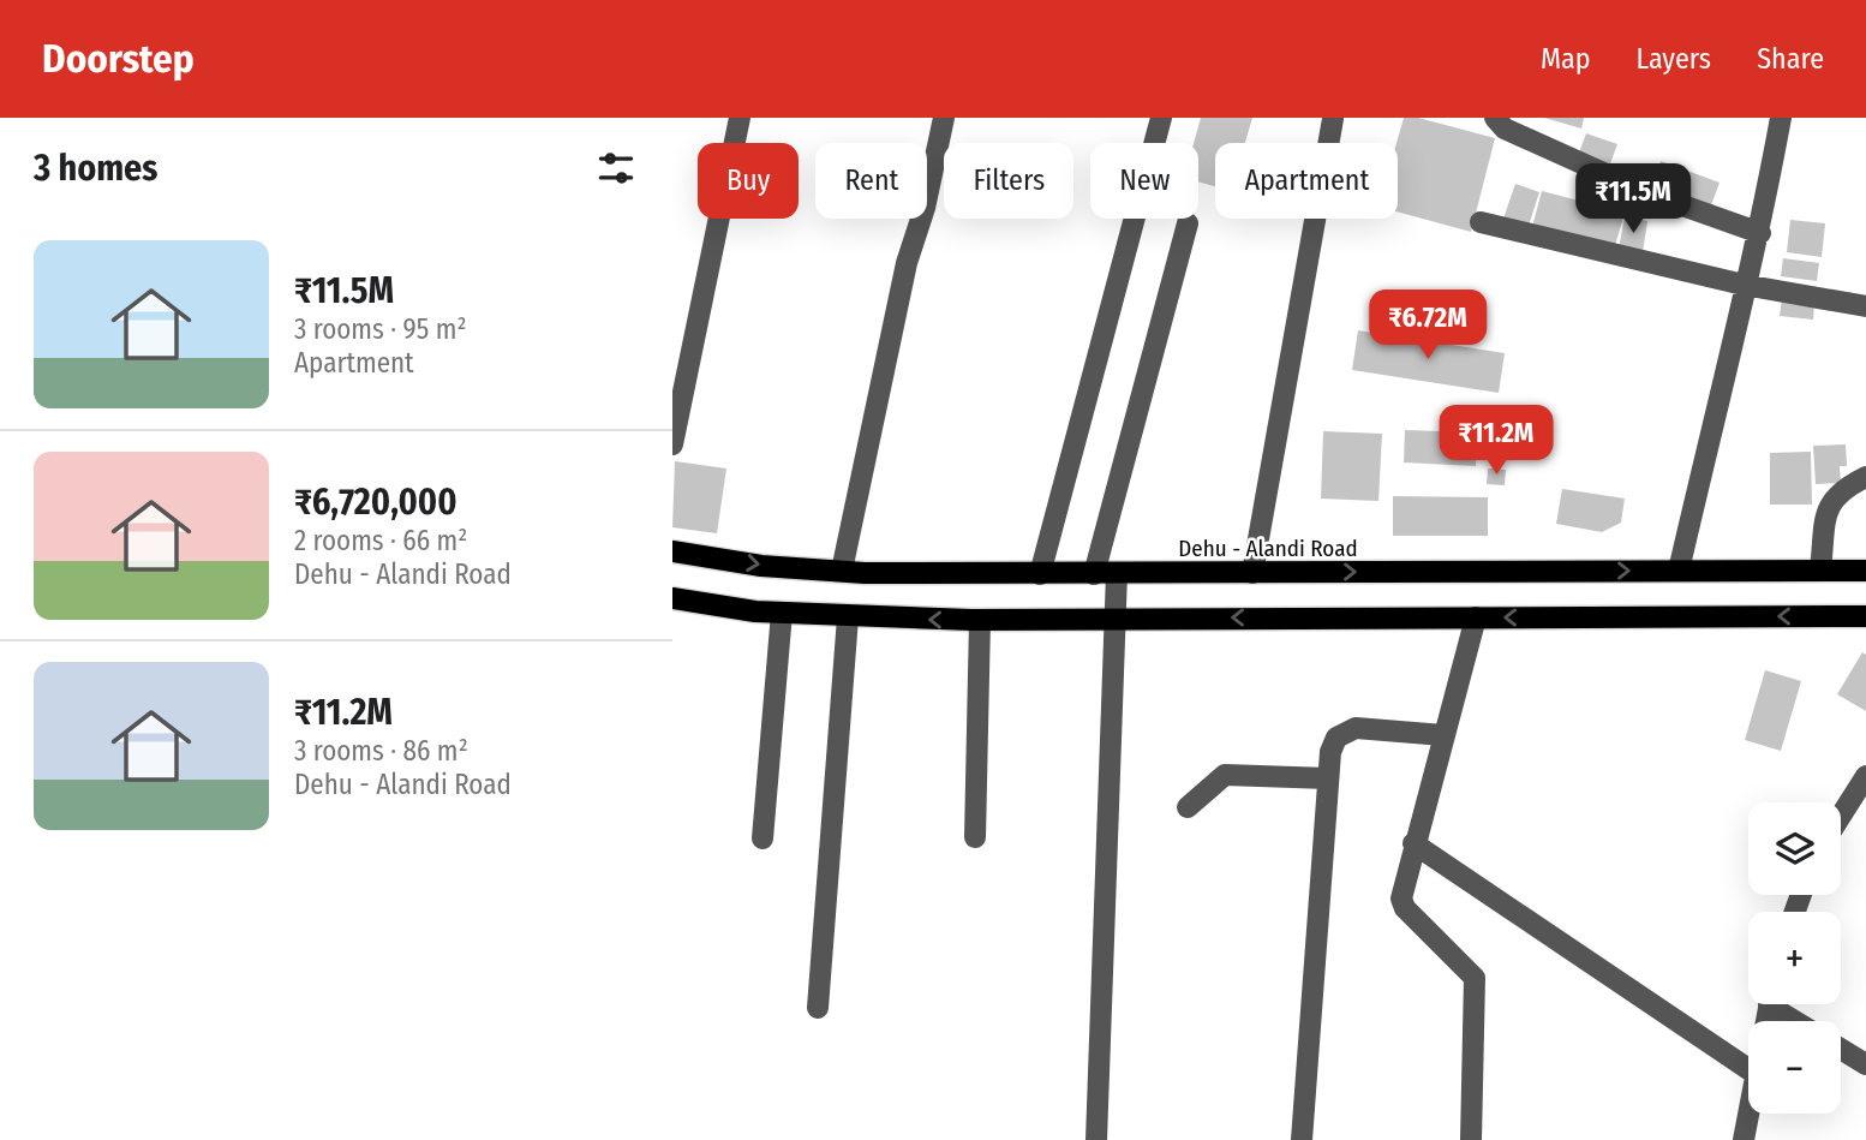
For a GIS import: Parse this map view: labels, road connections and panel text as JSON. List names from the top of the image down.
{
  "streets": {
    "main road": ["Dehu - Alandi Road"]
  },
  "page": {
    "header": "Doorstep",
    "nav": ["Map", "Layers", "Share"],
    "heading": "3 homes",
    "chip": [
      "Buy",
      "Rent",
      "Filters",
      "New",
      "Apartment"
    ],
    "price": ["₹11.5M", "₹6.72M", "₹11.2M"],
    "list": [
      {
        "name": "₹11.5M",
        "note": "3 rooms · 95 m² · Apartment"
      },
      {
        "name": "₹6,720,000",
        "note": "2 rooms · 66 m² · Dehu - Alandi Road"
      },
      {
        "name": "₹11.2M",
        "note": "3 rooms · 86 m² · Dehu - Alandi Road"
      }
    ],
    "map_buttons": ["+", "−"]
  }
}
